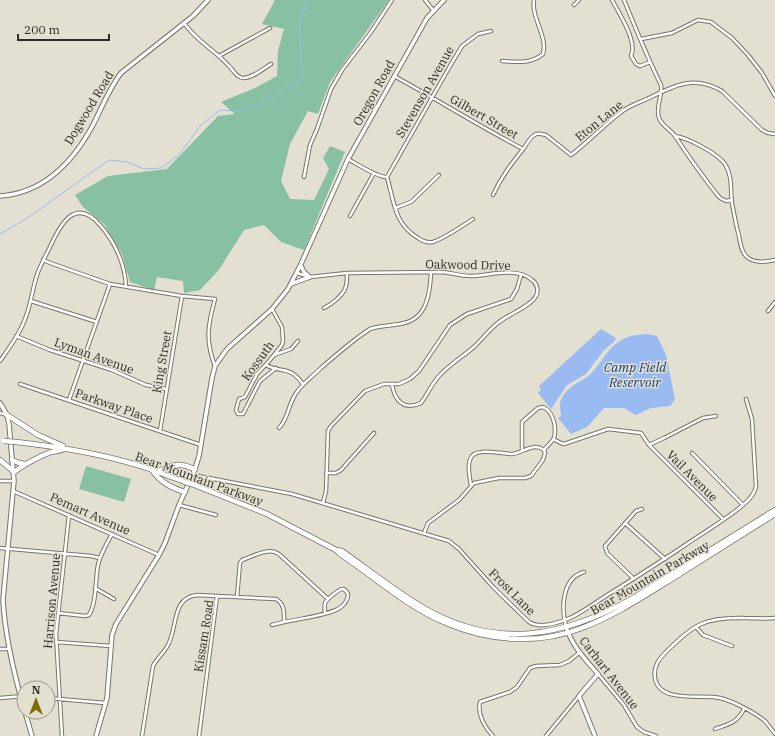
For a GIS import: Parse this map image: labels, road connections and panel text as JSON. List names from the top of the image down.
{
  "streets": {
    "highway": ["Bear Mountain Parkway"],
    "street": [
      "Stevenson Avenue",
      "Oregon Road",
      "Dogwood Road",
      "Gilbert Street",
      "Eton Lane",
      "Oakwood Drive",
      "Lyman Avenue",
      "Kossuth",
      "King Street",
      "Parkway Place",
      "Vail Avenue",
      "Pemart Avenue",
      "Frost Lane",
      "Harrison Avenue",
      "Kissam Road",
      "Carhart Avenue"
    ]
  },
  "crossings": [
    ["Stevenson Avenue", "Gilbert Street"],
    ["Oregon Road", "Gilbert Street"],
    ["Oregon Road", "Oakwood Drive"],
    ["Oregon Road", "Kossuth"],
    ["Gilbert Street", "Eton Lane"],
    ["Oakwood Drive", "Frost Lane"],
    ["Lyman Avenue", "King Street"],
    ["King Street", "Parkway Place"],
    ["Vail Avenue", "Frost Lane"],
    ["Bear Mountain Parkway", "Carhart Avenue"],
    ["Pemart Avenue", "Harrison Avenue"]
  ],
  "water": ["Camp Field Reservoir"],
  "scale_bar": "200 m",
  "north": "top"
}
